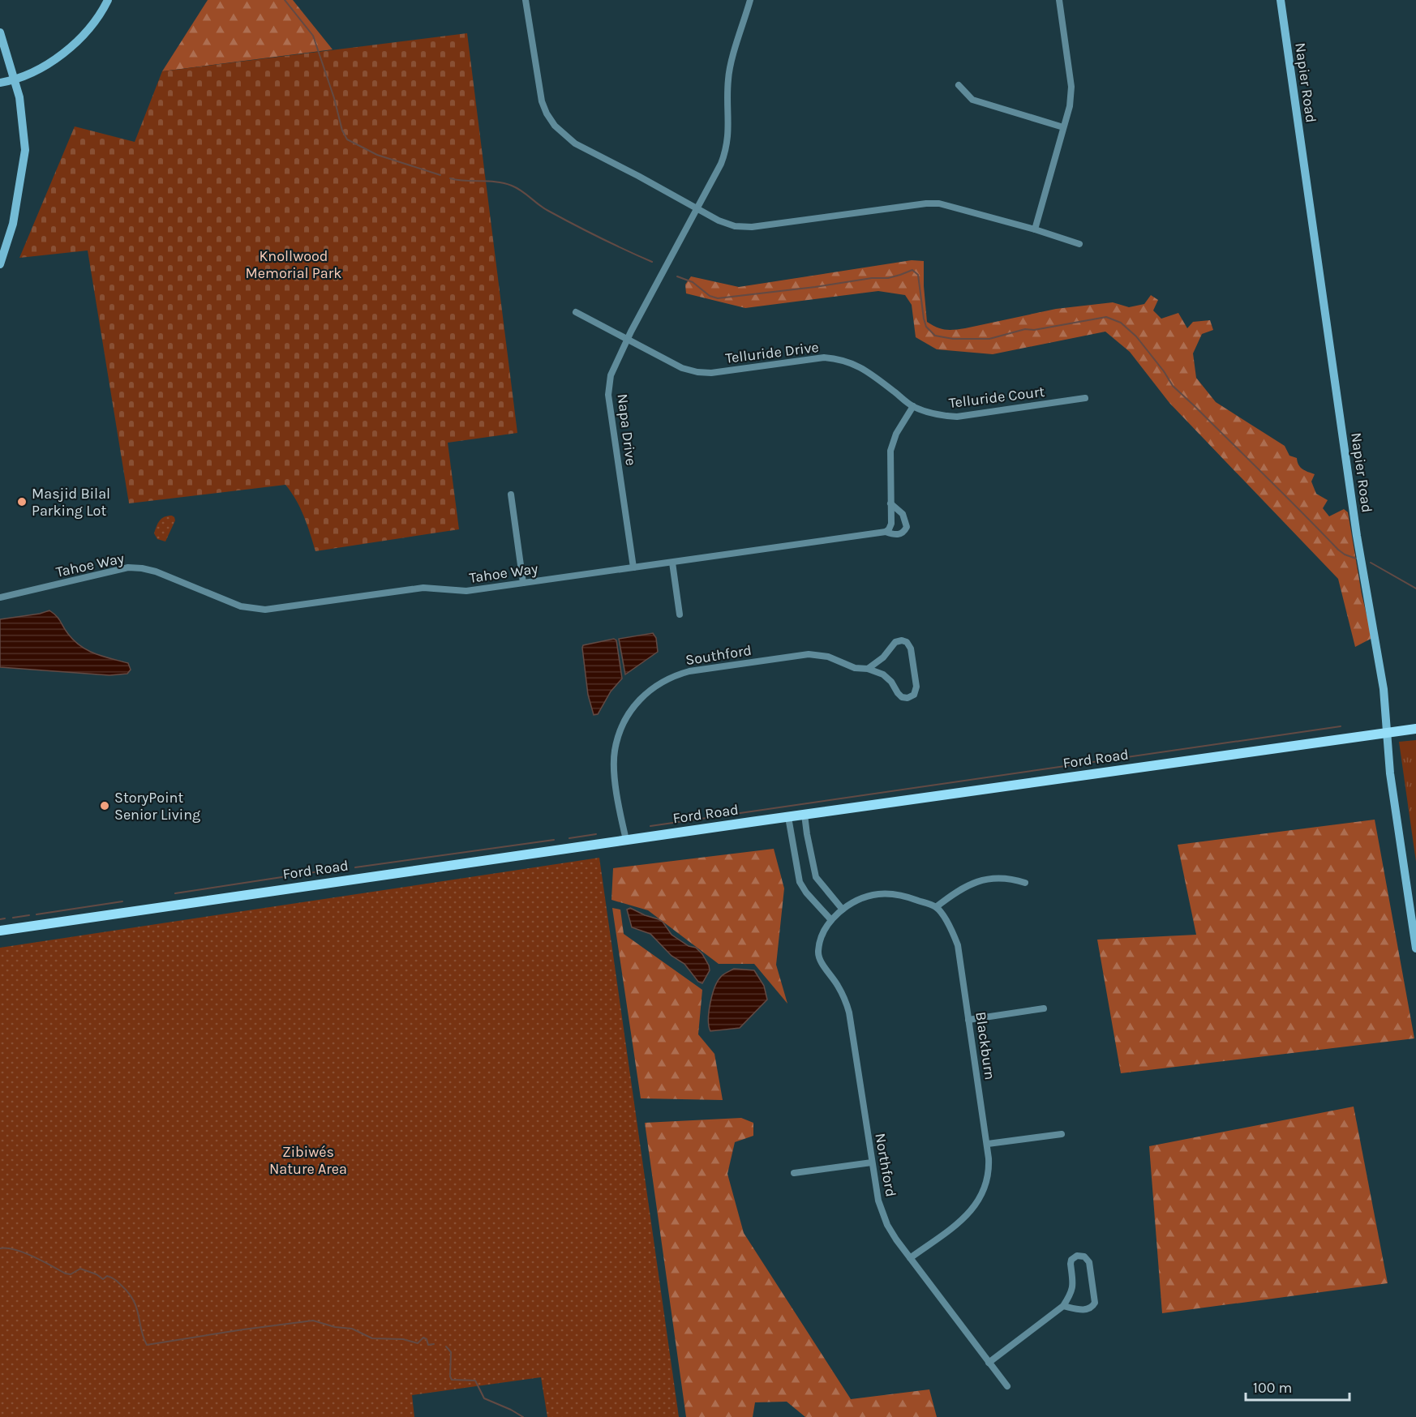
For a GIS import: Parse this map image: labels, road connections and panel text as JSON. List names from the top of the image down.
{
  "streets": {
    "main road": ["Ford Road"],
    "street": [
      "Napier Road",
      "Telluride Drive",
      "Telluride Court",
      "Napa Drive",
      "Tahoe Way",
      "Southford",
      "Blackburn",
      "Northford"
    ]
  },
  "crossings": [
    ["Napier Road", "Ford Road"],
    ["Telluride Drive", "Telluride Court"],
    ["Telluride Drive", "Napa Drive"],
    ["Napa Drive", "Tahoe Way"],
    ["Southford", "Ford Road"],
    ["Blackburn", "Northford"]
  ],
  "parks": ["Knollwood Memorial Park", "Zibiwés Nature Area"],
  "places": ["Masjid Bilal Parking Lot", "StoryPoint Senior Living"],
  "scale_bar": "100 m"
}
